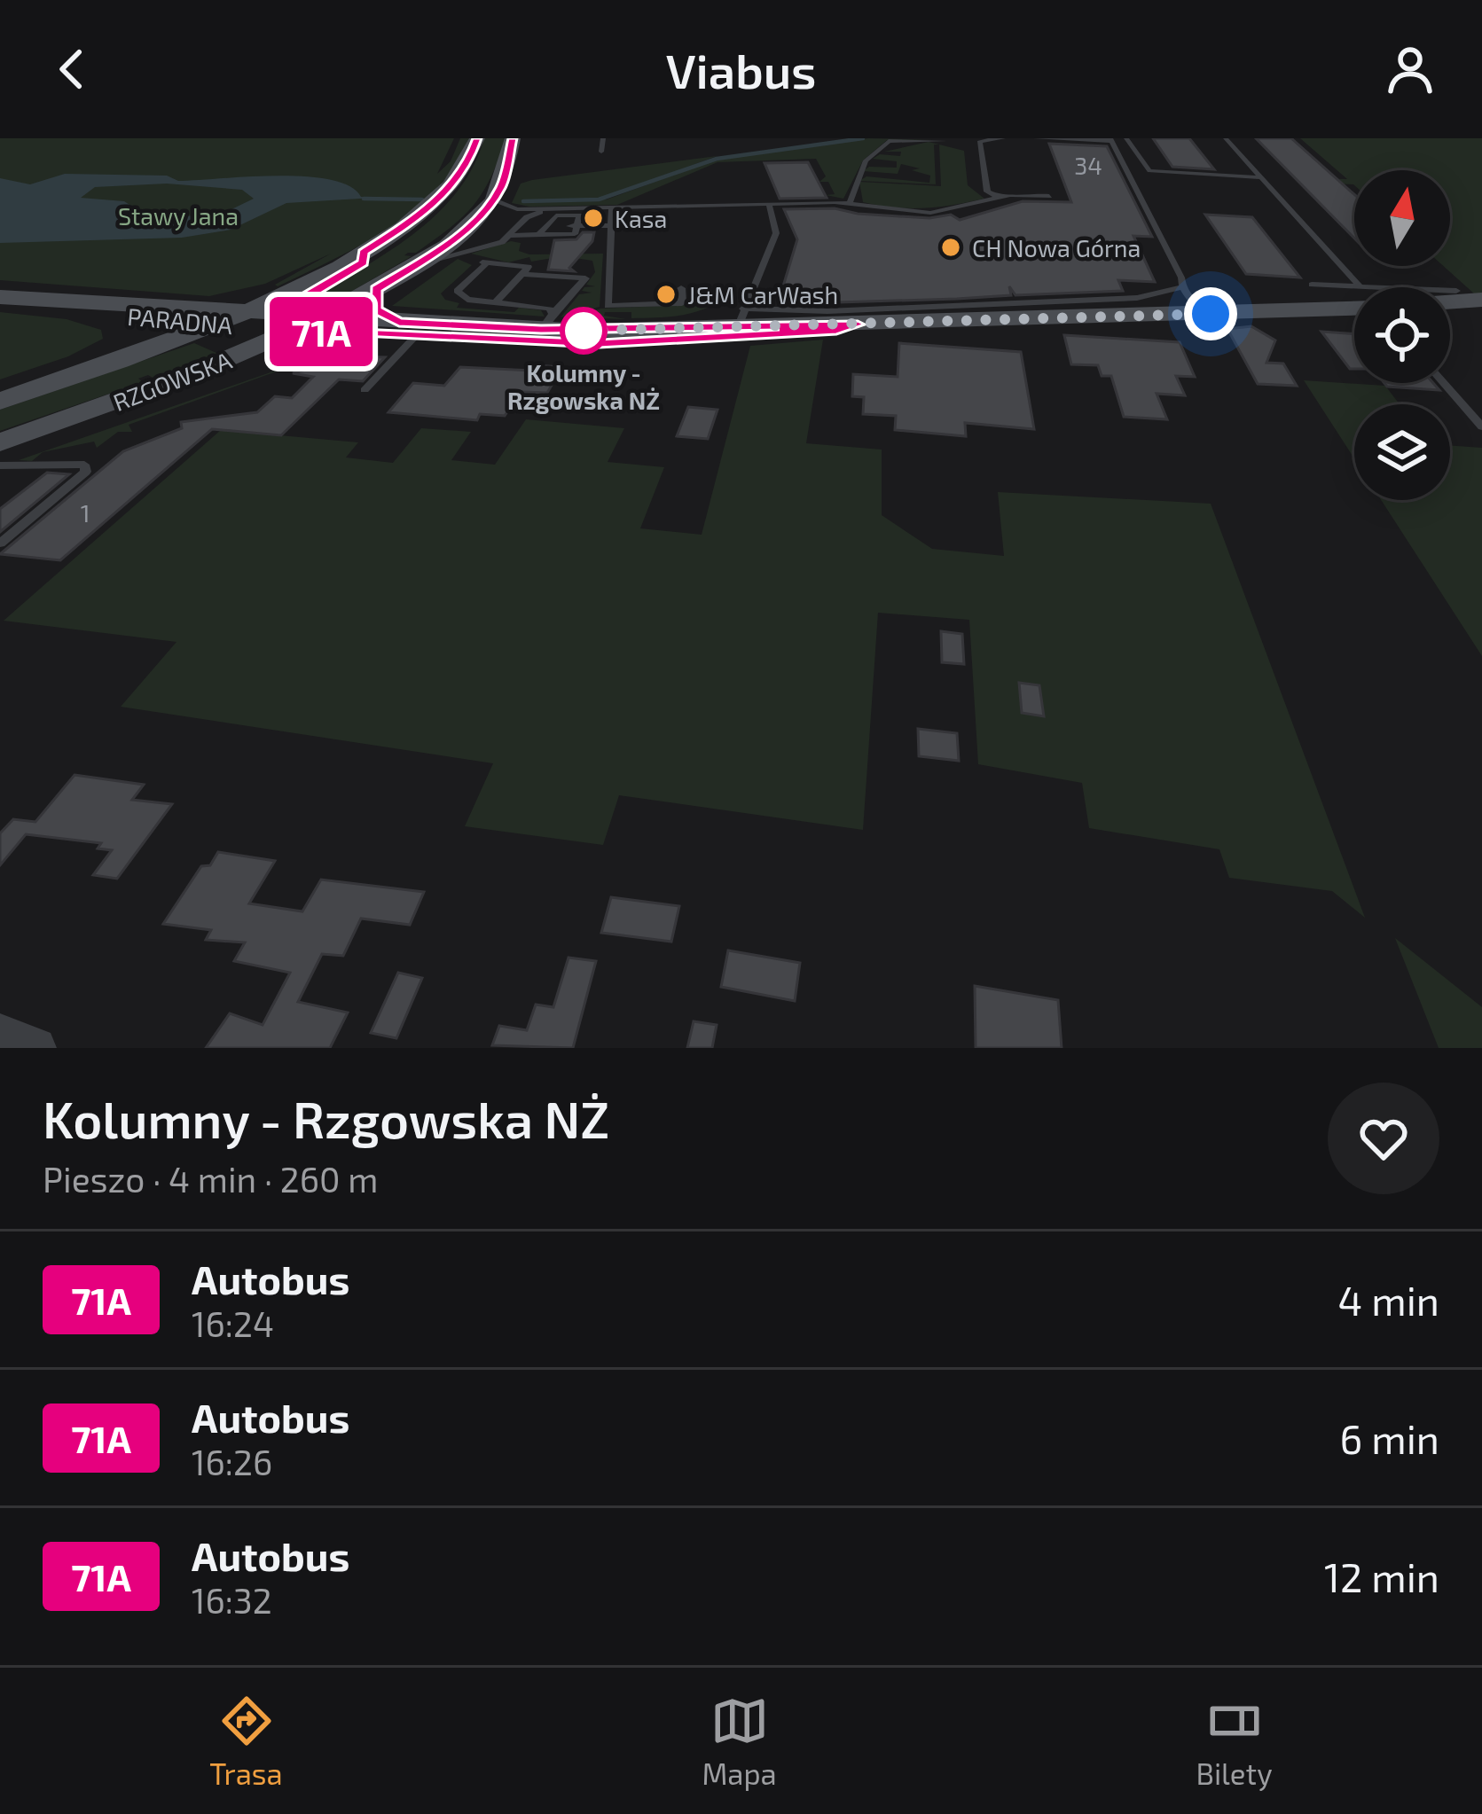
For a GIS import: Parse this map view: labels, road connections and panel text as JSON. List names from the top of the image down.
{
  "streets": {
    "street": ["PARADNA", "RZGOWSKA"]
  },
  "crossings": [
    ["PARADNA", "RZGOWSKA"]
  ],
  "parks": ["Stawy Jana"],
  "places": [
    "Kasa",
    "CH Nowa Górna",
    "J&M CarWash",
    "Kolumny - Rzgowska NŻ"
  ],
  "lines": ["bus line 71A"],
  "house_numbers": ["34", "1"],
  "north": "top",
  "page": {
    "header": "Viabus",
    "on_map": "71A",
    "heading": ["Kolumny - Rzgowska NŻ", "Pieszo · 4 min · 260 m"],
    "list": [
      {
        "mark": "71A",
        "name": "Autobus",
        "note": "16:24",
        "value": "4 min"
      },
      {
        "mark": "71A",
        "name": "Autobus",
        "note": "16:26",
        "value": "6 min"
      },
      {
        "mark": "71A",
        "name": "Autobus",
        "note": "16:32",
        "value": "12 min"
      }
    ],
    "tabs": ["Trasa", "Mapa", "Bilety"]
  }
}
